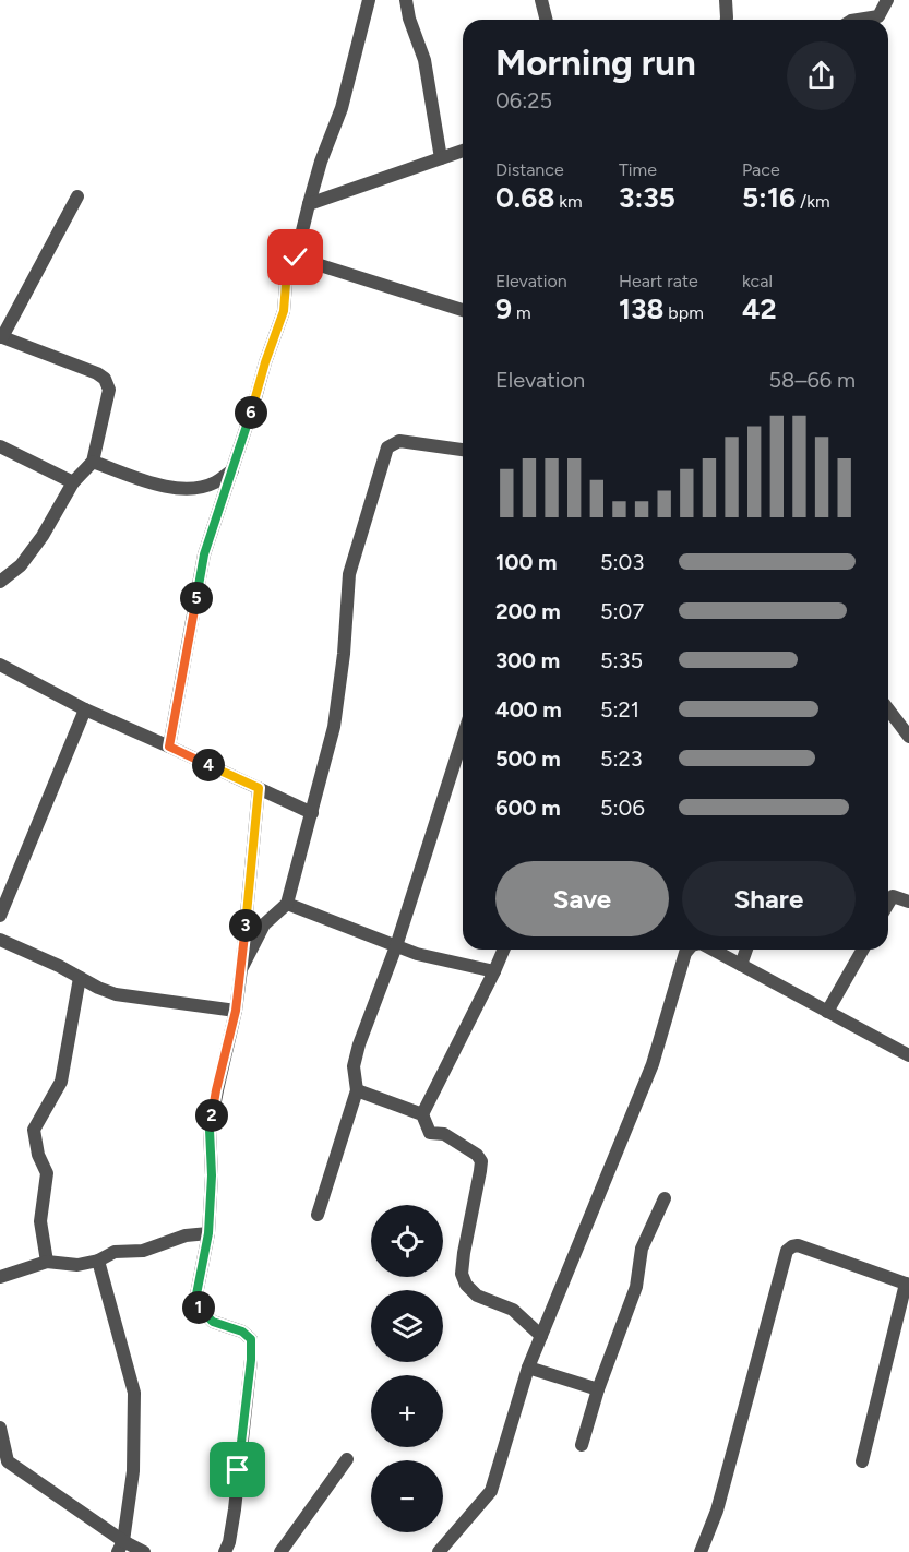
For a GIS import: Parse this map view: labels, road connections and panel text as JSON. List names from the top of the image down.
{
  "page": {
    "heading": ["Morning run", "06:25"],
    "stats": [
      ["Distance", "0.68 km"],
      ["Time", "3:35"],
      ["Pace", "5:16 /km"],
      ["Elevation", "9 m"],
      ["Heart rate", "138 bpm"],
      ["kcal", "42"]
    ],
    "chart": ["Elevation", "58–66 m"],
    "pins": [
      "6",
      "5",
      "4",
      "3",
      "2",
      "1"
    ],
    "list": [
      {
        "name": "100 m",
        "note": "5:03"
      },
      {
        "name": "200 m",
        "note": "5:07"
      },
      {
        "name": "300 m",
        "note": "5:35"
      },
      {
        "name": "400 m",
        "note": "5:21"
      },
      {
        "name": "500 m",
        "note": "5:23"
      },
      {
        "name": "600 m",
        "note": "5:06"
      }
    ],
    "buttons": ["Save", "Share"],
    "map_buttons": ["+", "−"]
  }
}
